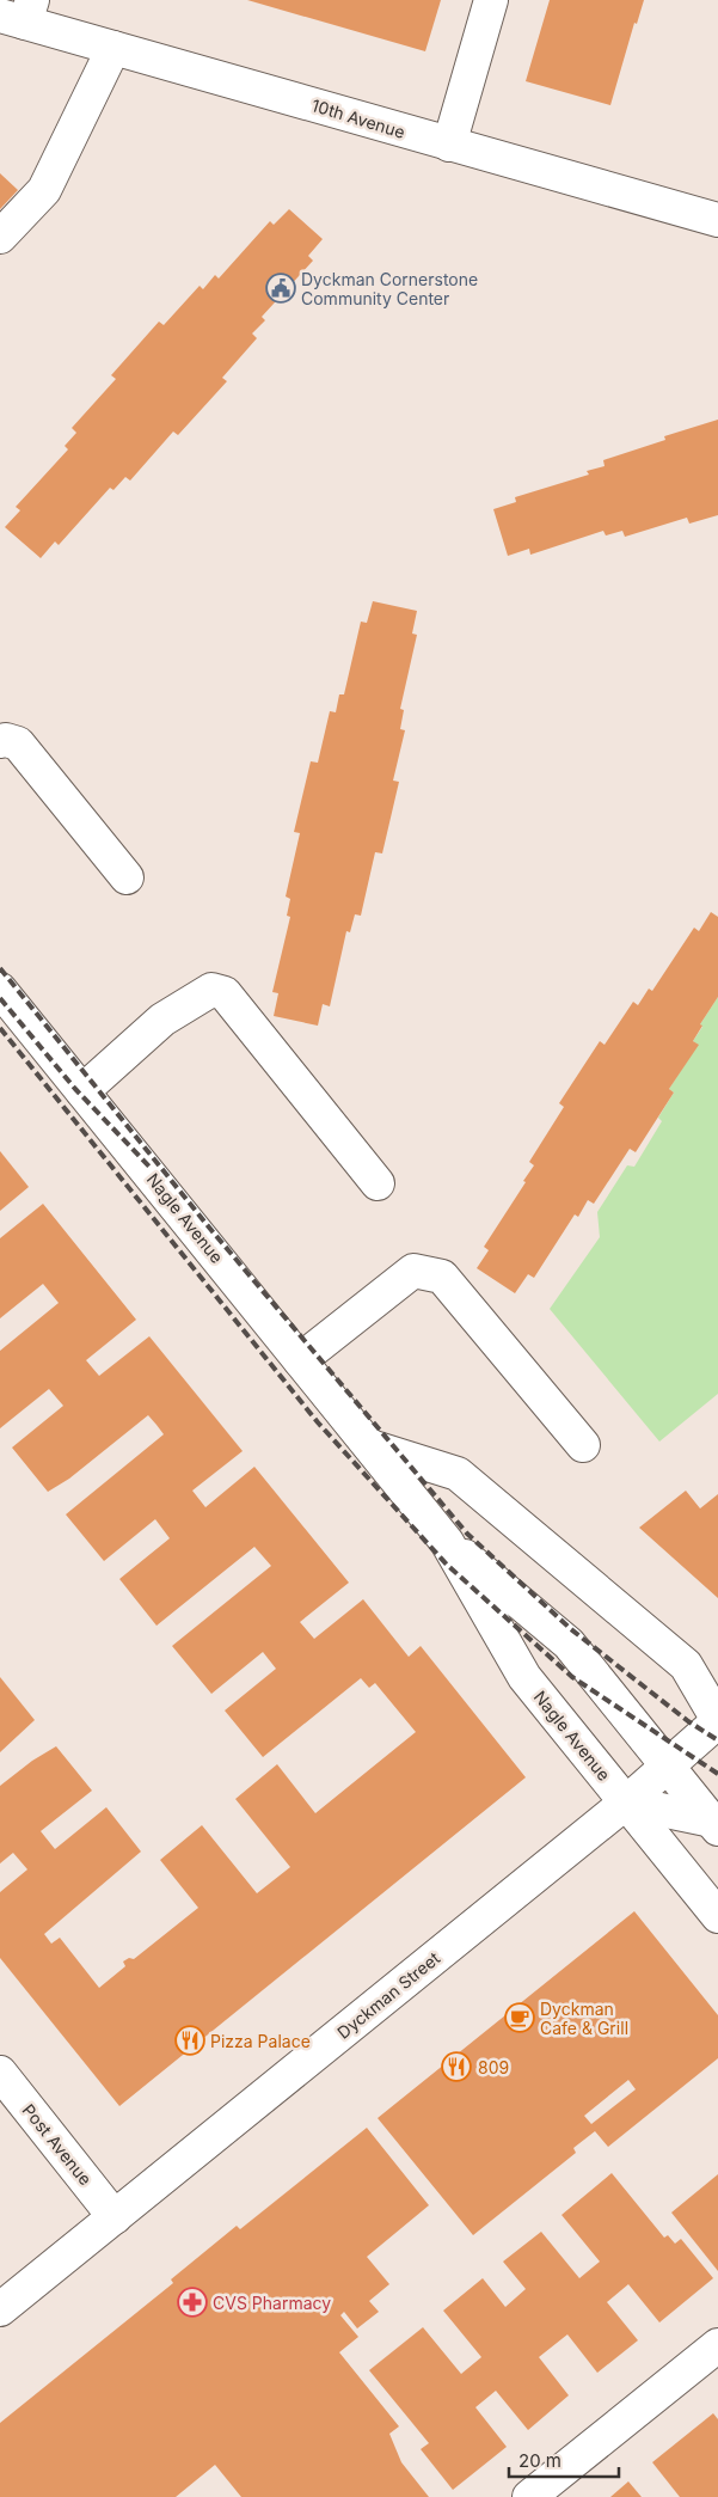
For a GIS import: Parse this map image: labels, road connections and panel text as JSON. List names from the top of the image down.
{
  "streets": {
    "main road": [
      "10th Avenue",
      "Nagle Avenue",
      "Dyckman Street",
      "Post Avenue"
    ]
  },
  "crossings": [
    ["Nagle Avenue", "Dyckman Street"],
    ["Dyckman Street", "Post Avenue"]
  ],
  "places": {
    "public building": ["Dyckman Cornerstone Community Center"],
    "cafe": ["Dyckman Cafe & Grill"],
    "restaurant": ["Pizza Palace", "809"],
    "pharmacy": ["CVS Pharmacy"]
  },
  "scale_bar": "20 m"
}
